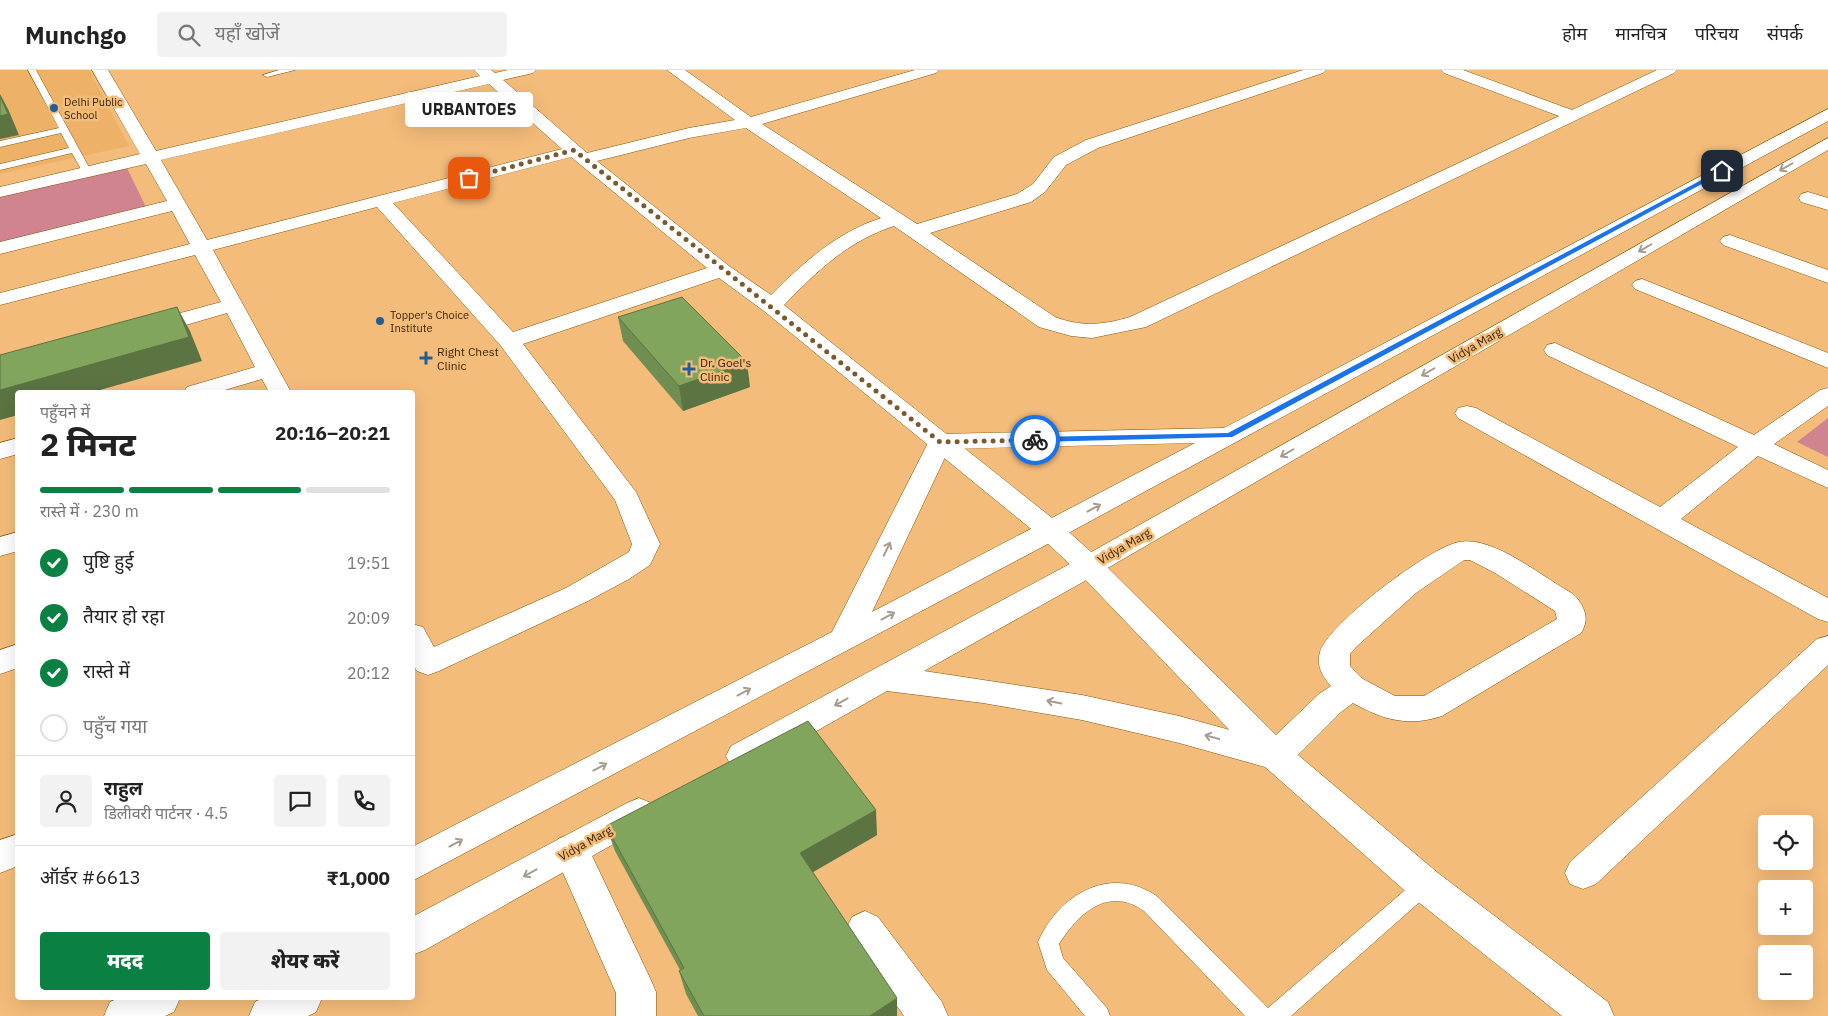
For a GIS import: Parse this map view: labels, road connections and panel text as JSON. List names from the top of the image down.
{
  "streets": {
    "street": ["Vidya Marg"]
  },
  "places": {
    "other": ["Delhi Public School", "URBANTOES", "Topper's Choice Institute"],
    "health": ["Right Chest Clinic", "Dr. Goel's Clinic"]
  },
  "page": {
    "header": "Munchgo",
    "search": "यहाँ खोजें",
    "nav": [
      "होम",
      "मानचित्र",
      "परिचय",
      "संपर्क"
    ],
    "bubble": "URBANTOES",
    "heading": ["2 मिनट", "पहुँचने में", "20:16–20:21"],
    "panel": [
      "राहुल",
      "डिलीवरी पार्टनर · 4.5",
      "ऑर्डर #6613",
      "₹1,000"
    ],
    "bar": "रास्ते में · 230 m",
    "list": [
      ["पुष्टि हुई", "19:51"],
      ["तैयार हो रहा", "20:09"],
      ["रास्ते में", "20:12"],
      "पहुँच गया"
    ],
    "map_buttons": ["+", "−"],
    "buttons": ["मदद", "शेयर करें"]
  }
}
